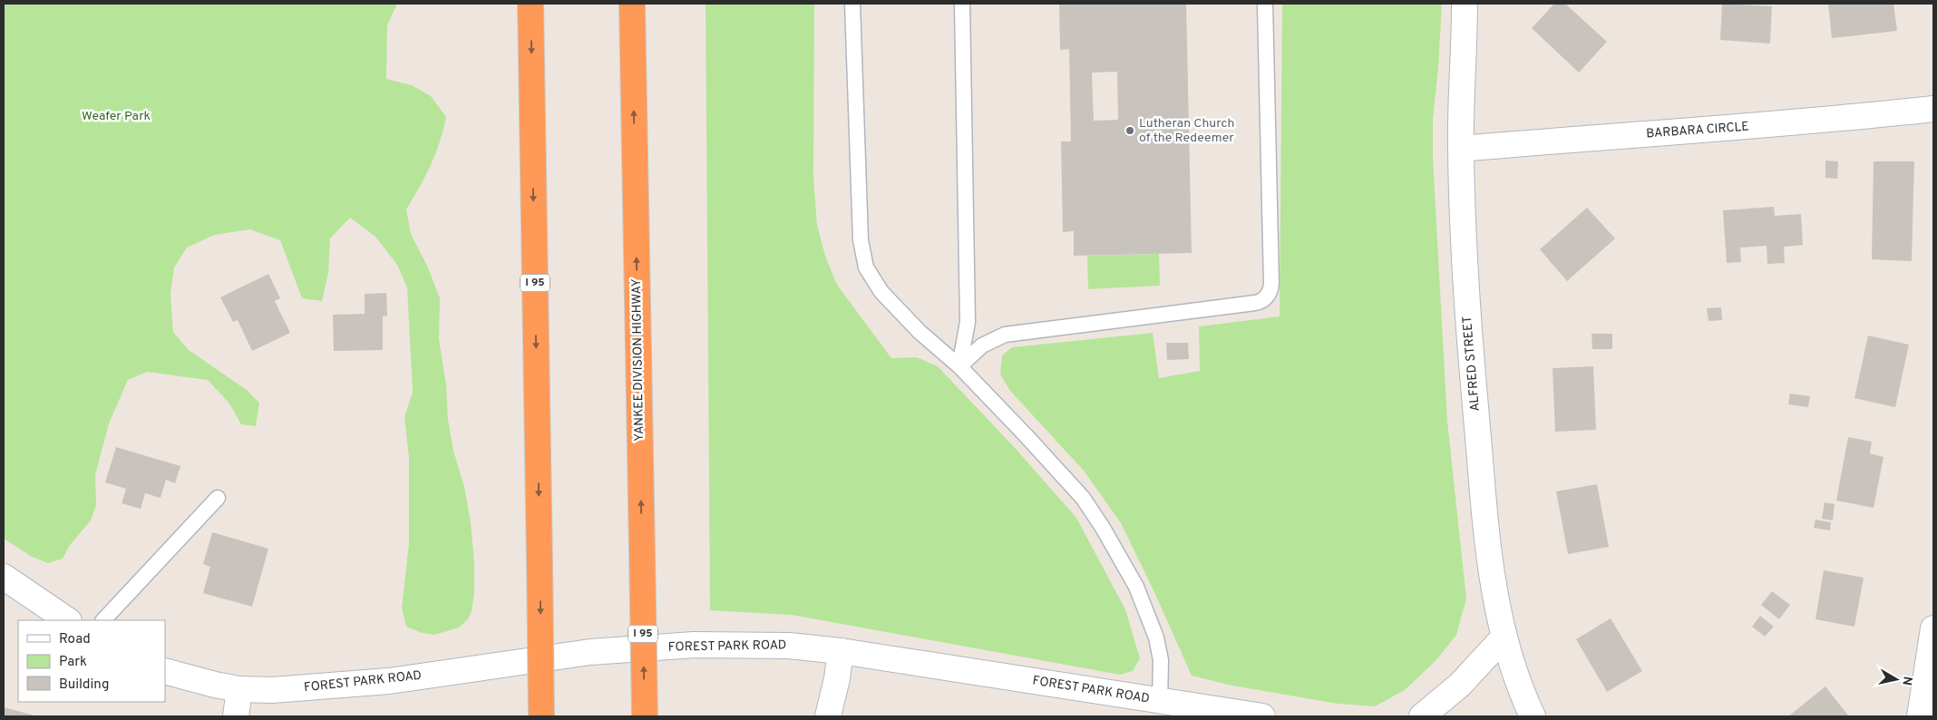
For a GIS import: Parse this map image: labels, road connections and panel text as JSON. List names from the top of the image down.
{
  "streets": {
    "highway": ["I 95", "YANKEE DIVISION HIGHWAY"],
    "street": ["BARBARA CIRCLE", "ALFRED STREET", "FOREST PARK ROAD"]
  },
  "crossings": [
    ["BARBARA CIRCLE", "ALFRED STREET"]
  ],
  "parks": ["Weafer Park"],
  "places": ["Lutheran Church of the Redeemer"],
  "legend": ["Road", "Park", "Building"],
  "north": "right"
}
